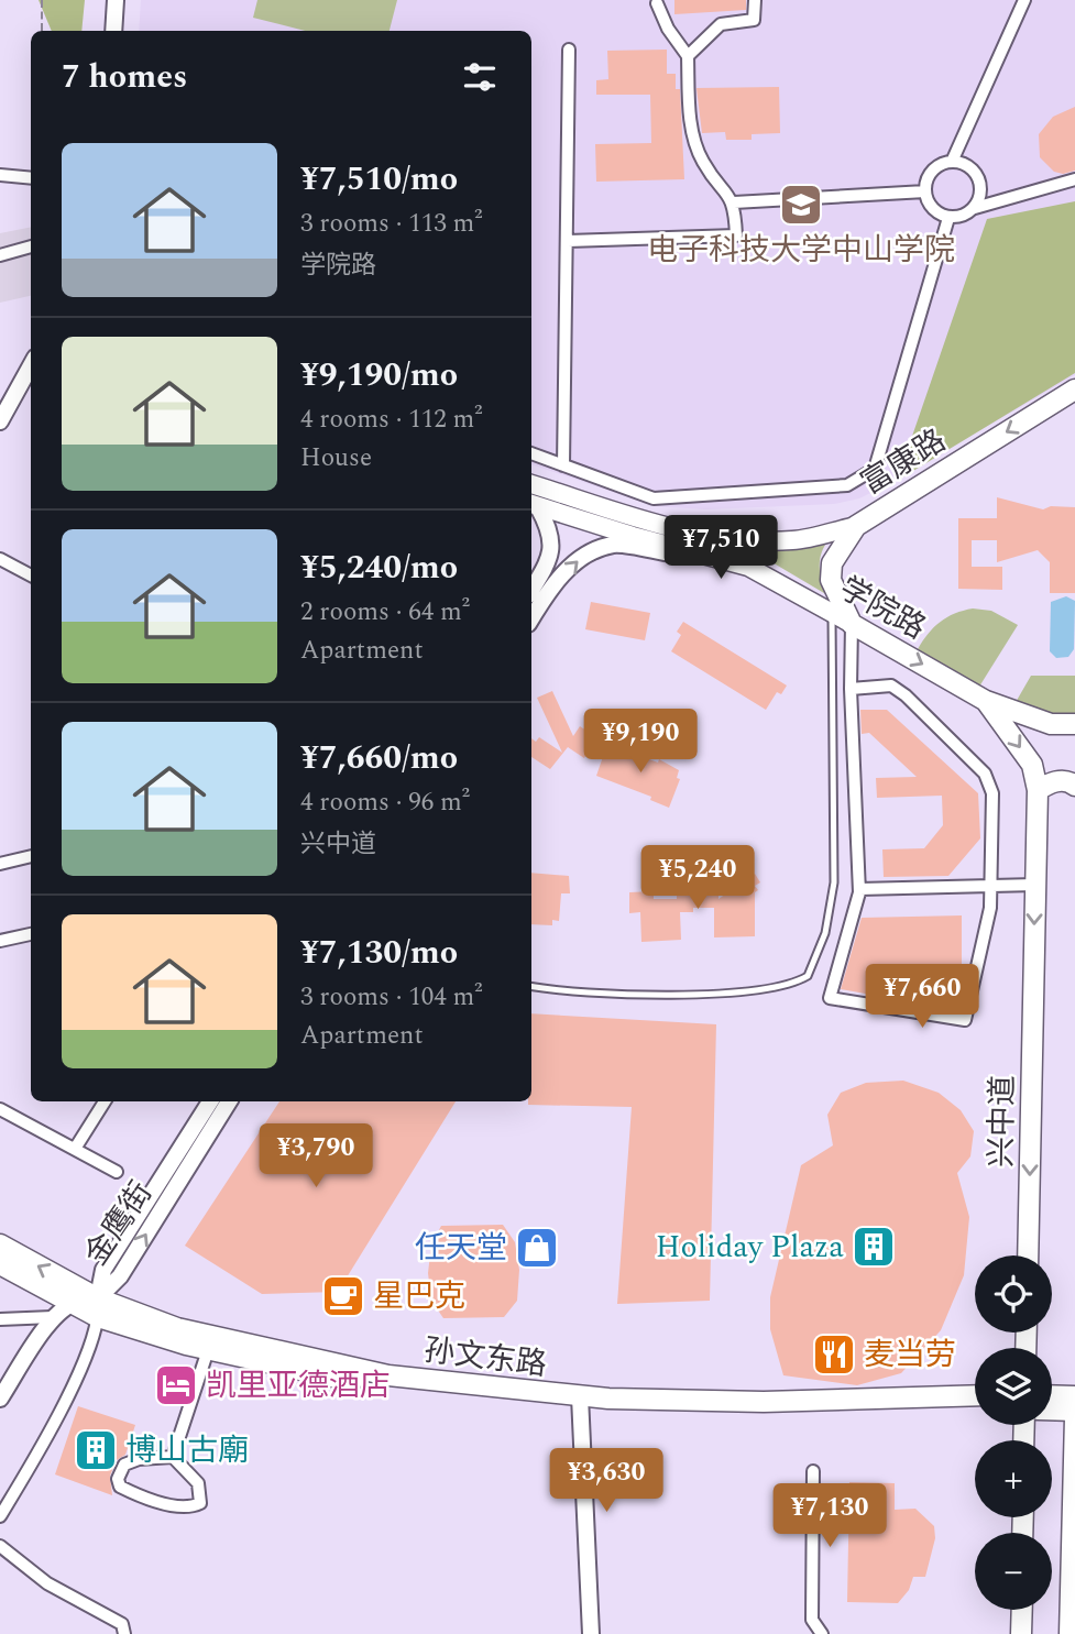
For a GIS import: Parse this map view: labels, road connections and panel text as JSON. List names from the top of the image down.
{
  "streets": {
    "main road": [
      "富康路",
      "学院路",
      "兴中道",
      "孙文东路"
    ],
    "street": ["金鹰街"]
  },
  "crossings": [
    ["富康路", "学院路"],
    ["金鹰街", "孙文东路"]
  ],
  "one_way": ["富康路", "兴中道"],
  "places": {
    "school or university": ["电子科技大学中山学院"],
    "building": ["Holiday Plaza", "博山古廟"],
    "shop": ["任天堂"],
    "cafe": ["星巴克"],
    "restaurant": ["麦当劳"],
    "hotel": ["凯里亚德酒店"]
  },
  "page": {
    "heading": "7 homes",
    "list": [
      {
        "name": "¥7,510/mo",
        "note": "3 rooms · 113 m² · 学院路"
      },
      {
        "name": "¥9,190/mo",
        "note": "4 rooms · 112 m² · House"
      },
      {
        "name": "¥5,240/mo",
        "note": "2 rooms · 64 m² · Apartment"
      },
      {
        "name": "¥7,660/mo",
        "note": "4 rooms · 96 m² · 兴中道"
      },
      {
        "name": "¥7,130/mo",
        "note": "3 rooms · 104 m² · Apartment"
      }
    ],
    "price": [
      "¥7,510",
      "¥9,190",
      "¥5,240",
      "¥7,660",
      "¥3,790",
      "¥3,630",
      "¥7,130"
    ],
    "map_buttons": ["+", "−"]
  }
}
